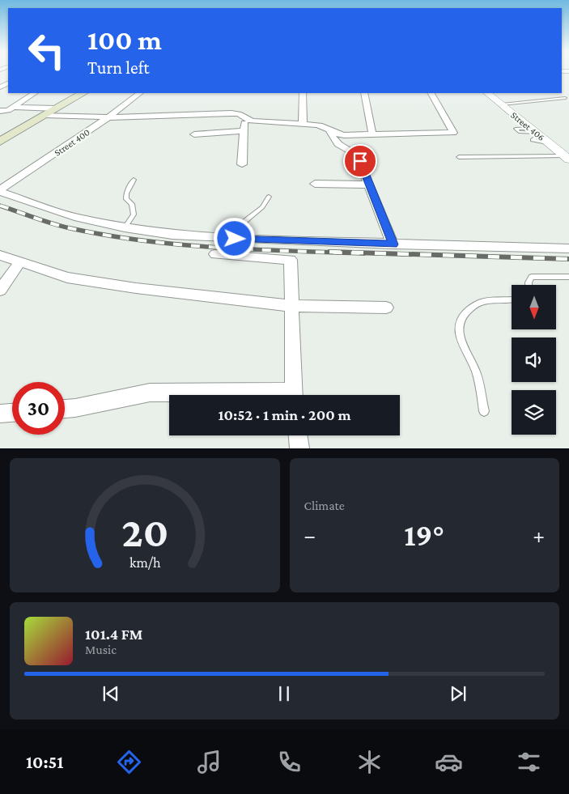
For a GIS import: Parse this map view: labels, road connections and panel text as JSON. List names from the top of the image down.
{
  "streets": {
    "street": ["Street 406", "Street 400"]
  },
  "north": "bottom",
  "page": {
    "turn": ["100 m", "Turn left"],
    "limit": "30",
    "trip": "10:52 · 1 min · 200 m",
    "tile": "Climate",
    "heat": ["−", "19°", "+"],
    "song": ["101.4 FM", "Music"],
    "tabs": "10:51",
    "gauge": ["20", "km/h"]
  }
}
